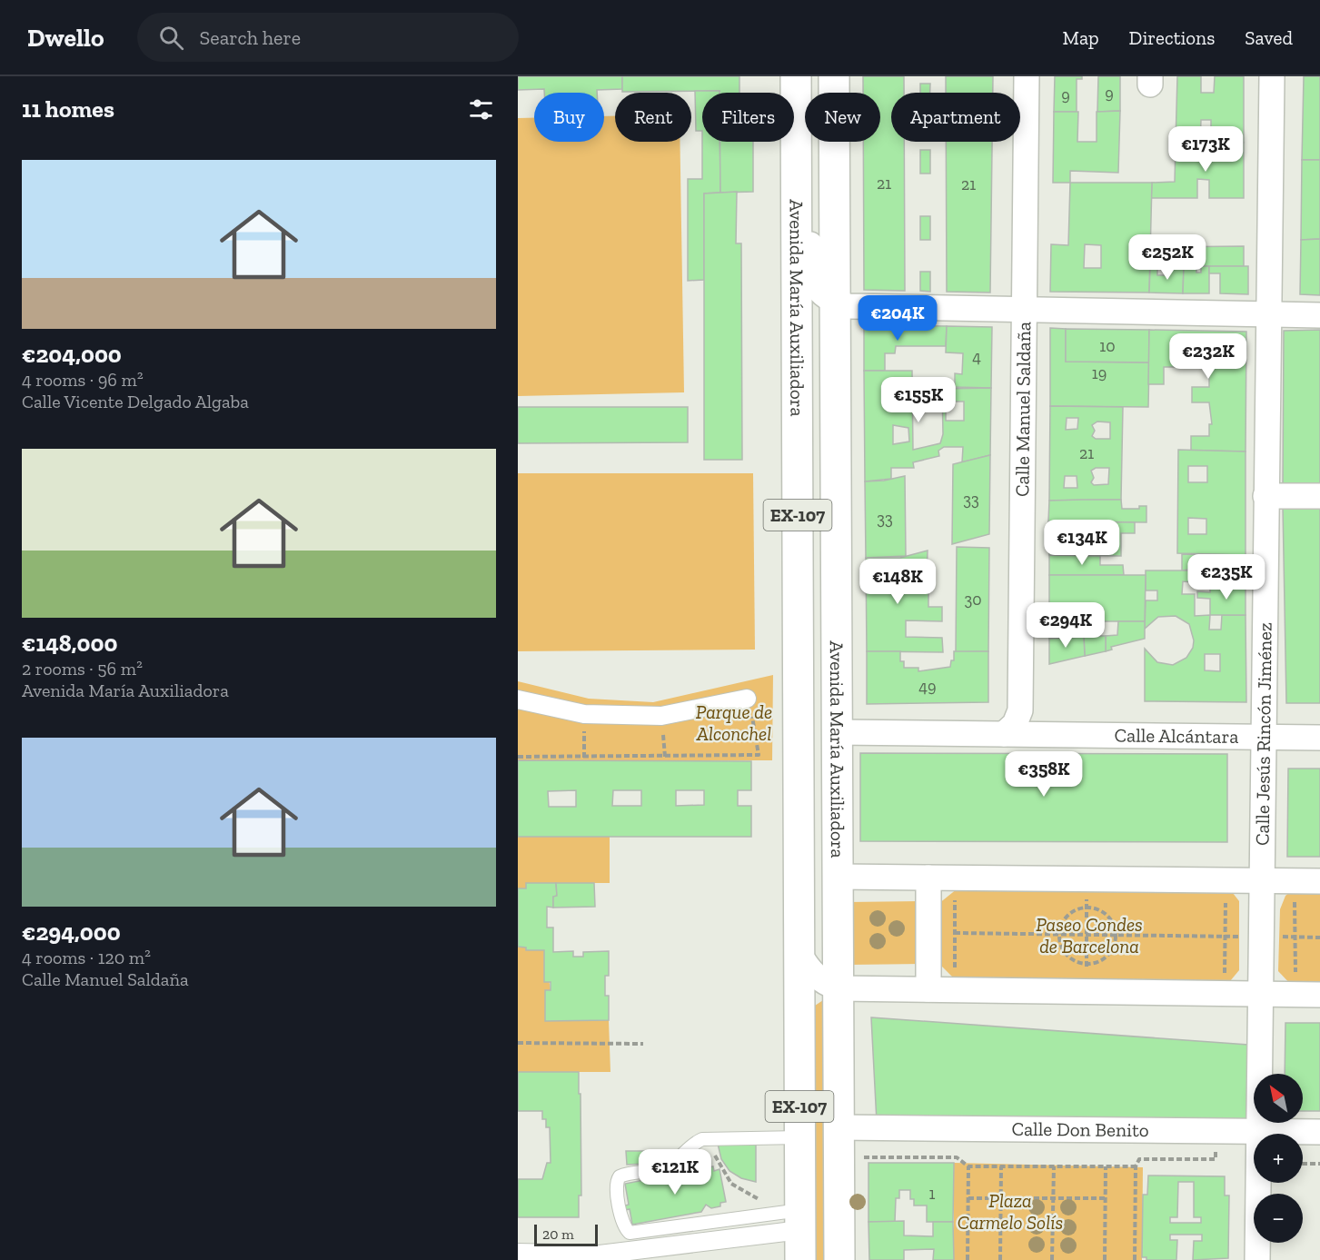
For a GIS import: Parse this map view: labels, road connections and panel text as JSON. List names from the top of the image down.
{
  "streets": {
    "main road": ["Avenida María Auxiliadora", "EX-107"],
    "street": [
      "Calle Manuel Saldaña",
      "Calle Jesús Rincón Jiménez",
      "Calle Alcántara",
      "Calle Don Benito"
    ]
  },
  "crossings": [
    ["Avenida María Auxiliadora", "Calle Alcántara"],
    ["Avenida María Auxiliadora", "Calle Don Benito"],
    ["Calle Manuel Saldaña", "Calle Alcántara"],
    ["Calle Jesús Rincón Jiménez", "Calle Alcántara"],
    ["Calle Jesús Rincón Jiménez", "Calle Don Benito"]
  ],
  "parks": ["Parque de Alconchel", "Paseo Condes de Barcelona", "Plaza Carmelo Solís"],
  "house_numbers": [
    "9",
    "9",
    "21",
    "21",
    "10",
    "4",
    "19",
    "21",
    "33",
    "33",
    "30",
    "49",
    "1"
  ],
  "scale_bar": "20 m",
  "north": "top left",
  "page": {
    "header": "Dwello",
    "search": "Search here",
    "nav": ["Map", "Directions", "Saved"],
    "heading": "11 homes",
    "chip": [
      "Buy",
      "Rent",
      "Filters",
      "New",
      "Apartment"
    ],
    "price": [
      "€173K",
      "€252K",
      "€204K",
      "€232K",
      "€155K",
      "€134K",
      "€235K",
      "€148K",
      "€294K",
      "€358K",
      "€121K"
    ],
    "list": [
      {
        "name": "€204,000",
        "note": "4 rooms · 96 m² · Calle Vicente Delgado Algaba"
      },
      {
        "name": "€148,000",
        "note": "2 rooms · 56 m² · Avenida María Auxiliadora"
      },
      {
        "name": "€294,000",
        "note": "4 rooms · 120 m² · Calle Manuel Saldaña"
      }
    ],
    "map_buttons": ["+", "−"],
    "scale": "20 m"
  }
}
